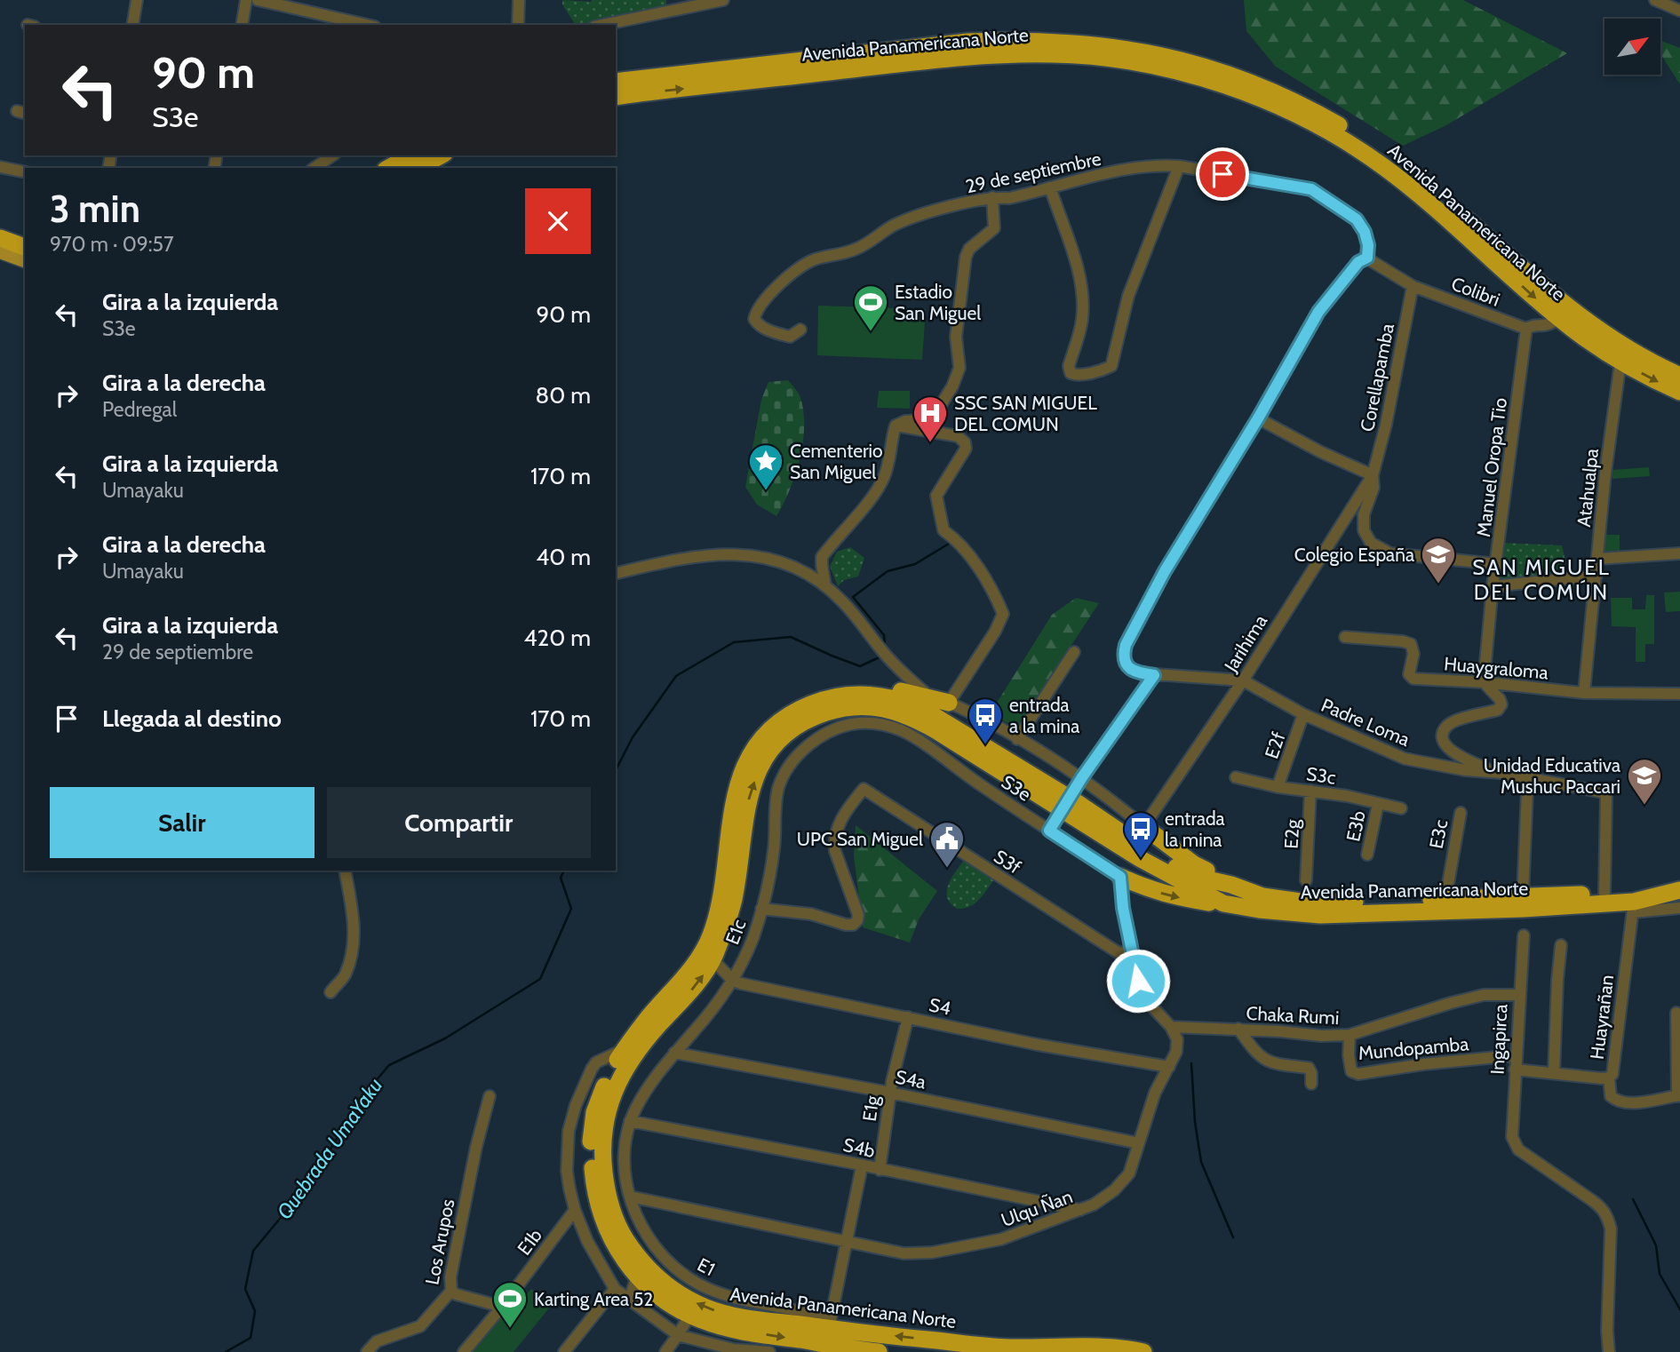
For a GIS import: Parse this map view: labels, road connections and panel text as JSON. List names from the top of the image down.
{
  "streets": {
    "highway": ["Avenida Panamericana Norte"],
    "street": [
      "29 de septiembre",
      "Colibri",
      "Corellapamba",
      "Manuel Oropa Tio",
      "Atahualpa",
      "Jarihima",
      "Huaygraloma",
      "Padre Loma",
      "E2f",
      "S3c",
      "S3e",
      "E3b",
      "E2g",
      "E3c",
      "S3f",
      "E1c",
      "S4",
      "Chaka Rumi",
      "Huayrañan",
      "Ingapirca",
      "Mundopamba",
      "S4a",
      "E1g",
      "S4b",
      "Ulqu Ñan",
      "Los Arupos",
      "E1b",
      "E1"
    ]
  },
  "crossings": [
    ["Avenida Panamericana Norte", "Atahualpa"],
    ["Avenida Panamericana Norte", "Padre Loma"],
    ["Avenida Panamericana Norte", "E3c"],
    ["Avenida Panamericana Norte", "Huayrañan"],
    ["Avenida Panamericana Norte", "E1"],
    ["29 de septiembre", "Colibri"],
    ["Colibri", "Corellapamba"],
    ["Colibri", "Manuel Oropa Tio"],
    ["Corellapamba", "Jarihima"],
    ["Manuel Oropa Tio", "Huaygraloma"],
    ["Atahualpa", "Huaygraloma"],
    ["Jarihima", "Padre Loma"],
    ["Padre Loma", "E2f"],
    ["E2f", "S3c"],
    ["S3c", "E3b"],
    ["S3c", "E2g"],
    ["S3e", "E1c"],
    ["S3f", "E1c"],
    ["E1c", "S4"],
    ["E1c", "S4a"],
    ["E1c", "S4b"],
    ["E1c", "Ulqu Ñan"],
    ["E1c", "E1"],
    ["S4", "E1g"],
    ["S4", "Ulqu Ñan"],
    ["Chaka Rumi", "Ingapirca"],
    ["Chaka Rumi", "Mundopamba"],
    ["Chaka Rumi", "Ulqu Ñan"],
    ["Huayrañan", "Ingapirca"],
    ["Ingapirca", "Mundopamba"],
    ["S4a", "E1g"],
    ["S4a", "Ulqu Ñan"],
    ["E1g", "S4b"],
    ["S4b", "Ulqu Ñan"],
    ["Ulqu Ñan", "E1"]
  ],
  "districts": ["SAN MIGUEL DEL COMÚN"],
  "water": ["Quebrada UmaYaku"],
  "places": {
    "sports": ["Estadio San Miguel", "Karting Area 52"],
    "hospital": ["SSC SAN MIGUEL DEL COMUN"],
    "place": ["Cementerio San Miguel"],
    "school or university": ["Colegio España", "Unidad Educativa Mushuc Paccari"],
    "bus stop": ["entrada a la mina", "entrada la mina"],
    "public building": ["UPC San Miguel"]
  },
  "north": "top right",
  "page": {
    "turn": ["90 m", "S3e"],
    "heading": ["3 min", "970 m · 09:57"],
    "list": [
      {
        "name": "Gira a la izquierda",
        "note": "S3e",
        "value": "90 m"
      },
      {
        "name": "Gira a la derecha",
        "note": "Pedregal",
        "value": "80 m"
      },
      {
        "name": "Gira a la izquierda",
        "note": "Umayaku",
        "value": "170 m"
      },
      {
        "name": "Gira a la derecha",
        "note": "Umayaku",
        "value": "40 m"
      },
      {
        "name": "Gira a la izquierda",
        "note": "29 de septiembre",
        "value": "420 m"
      },
      {
        "name": "Llegada al destino",
        "value": "170 m"
      }
    ],
    "buttons": ["Salir", "Compartir"]
  }
}
